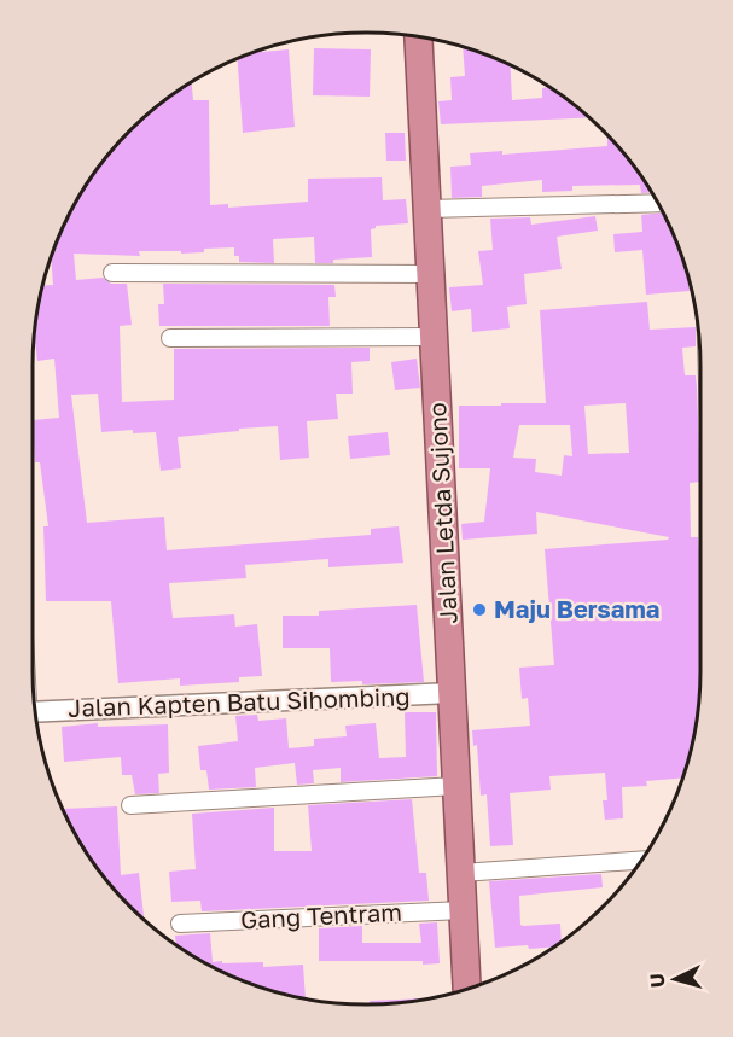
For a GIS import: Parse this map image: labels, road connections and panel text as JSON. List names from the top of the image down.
{
  "streets": {
    "highway": ["Jalan Letda Sujono"],
    "street": ["Jalan Kapten Batu Sihombing", "Gang Tentram"]
  },
  "crossings": [
    ["Jalan Letda Sujono", "Jalan Kapten Batu Sihombing"],
    ["Jalan Letda Sujono", "Gang Tentram"]
  ],
  "places": ["Maju Bersama"],
  "north": "left"
}
